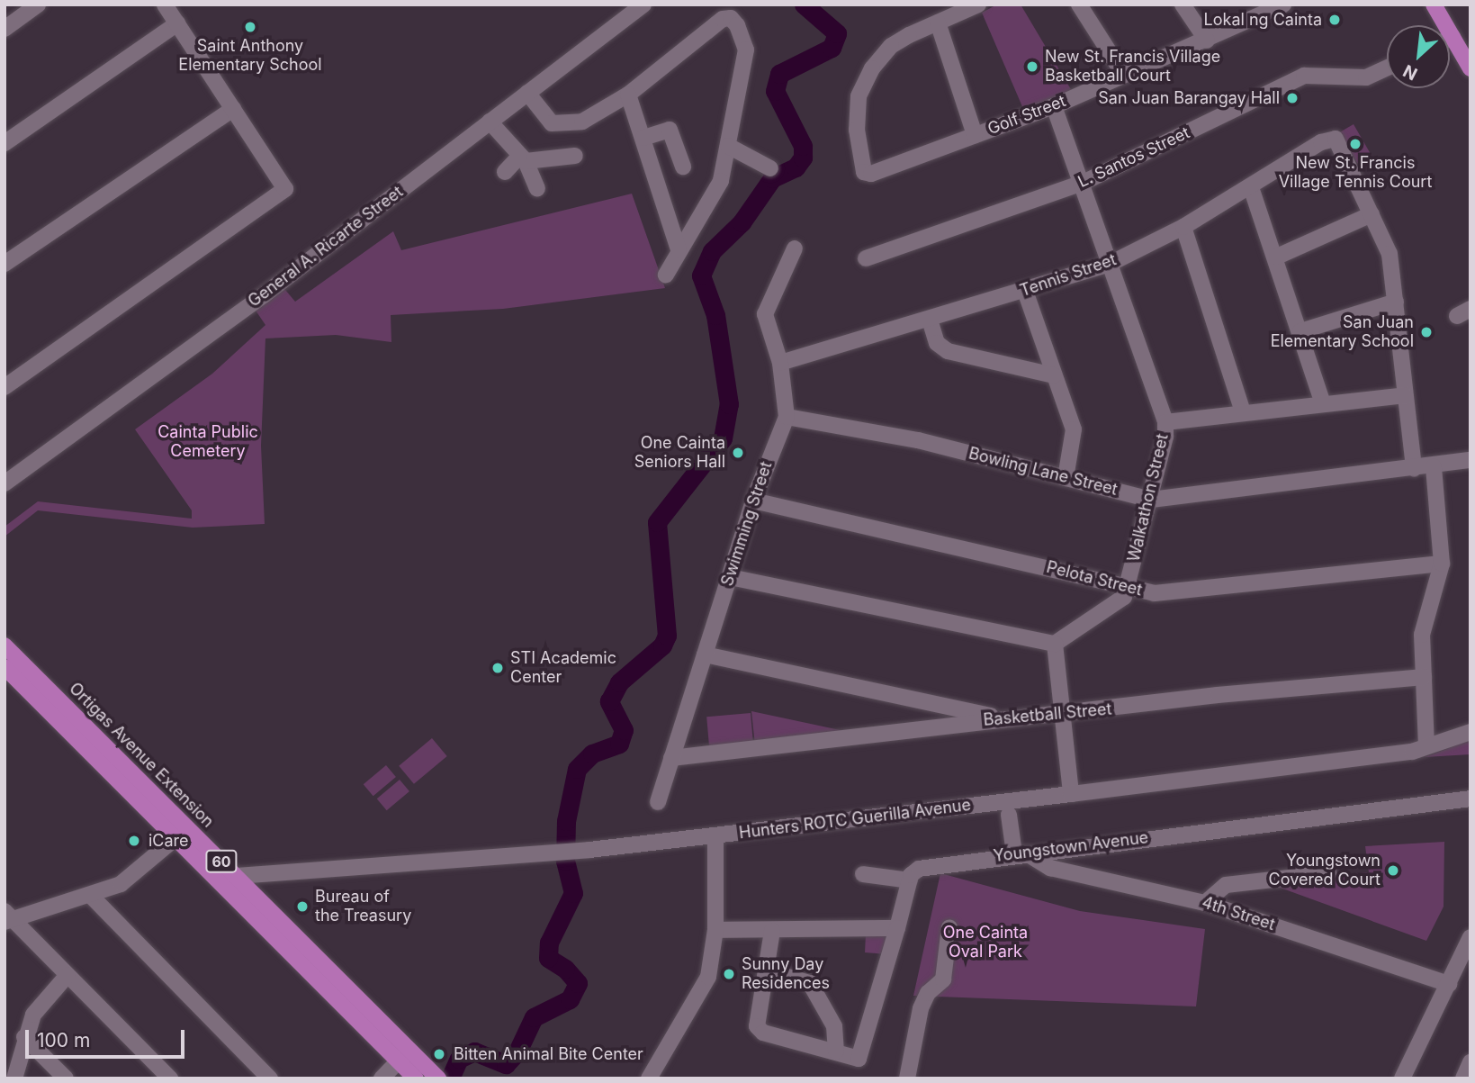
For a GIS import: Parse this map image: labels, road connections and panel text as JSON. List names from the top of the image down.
{
  "streets": {
    "main road": ["Ortigas Avenue Extension", "60"],
    "street": [
      "Golf Street",
      "L. Santos Street",
      "General A. Ricarte Street",
      "Tennis Street",
      "Bowling Lane Street",
      "Walkathon Street",
      "Swimming Street",
      "Pelota Street",
      "Basketball Street",
      "Hunters ROTC Guerilla Avenue",
      "Youngstown Avenue",
      "4th Street"
    ]
  },
  "crossings": [
    ["Golf Street", "Walkathon Street"],
    ["L. Santos Street", "Walkathon Street"],
    ["Tennis Street", "Walkathon Street"],
    ["Tennis Street", "Swimming Street"],
    ["Bowling Lane Street", "Walkathon Street"],
    ["Bowling Lane Street", "Swimming Street"],
    ["Walkathon Street", "Pelota Street"],
    ["Swimming Street", "Pelota Street"],
    ["Swimming Street", "Basketball Street"],
    ["Ortigas Avenue Extension", "Hunters ROTC Guerilla Avenue"],
    ["Youngstown Avenue", "4th Street"]
  ],
  "parks": ["Cainta Public Cemetery", "One Cainta Oval Park"],
  "places": [
    "Lokal ng Cainta",
    "Saint Anthony Elementary School",
    "New St. Francis Village Basketball Court",
    "San Juan Barangay Hall",
    "New St. Francis Village Tennis Court",
    "San Juan Elementary School",
    "One Cainta Seniors Hall",
    "STI Academic Center",
    "iCare",
    "Youngstown Covered Court",
    "Bureau of the Treasury",
    "Sunny Day Residences",
    "Bitten Animal Bite Center"
  ],
  "scale_bar": "100 m",
  "north": "bottom left"
}
